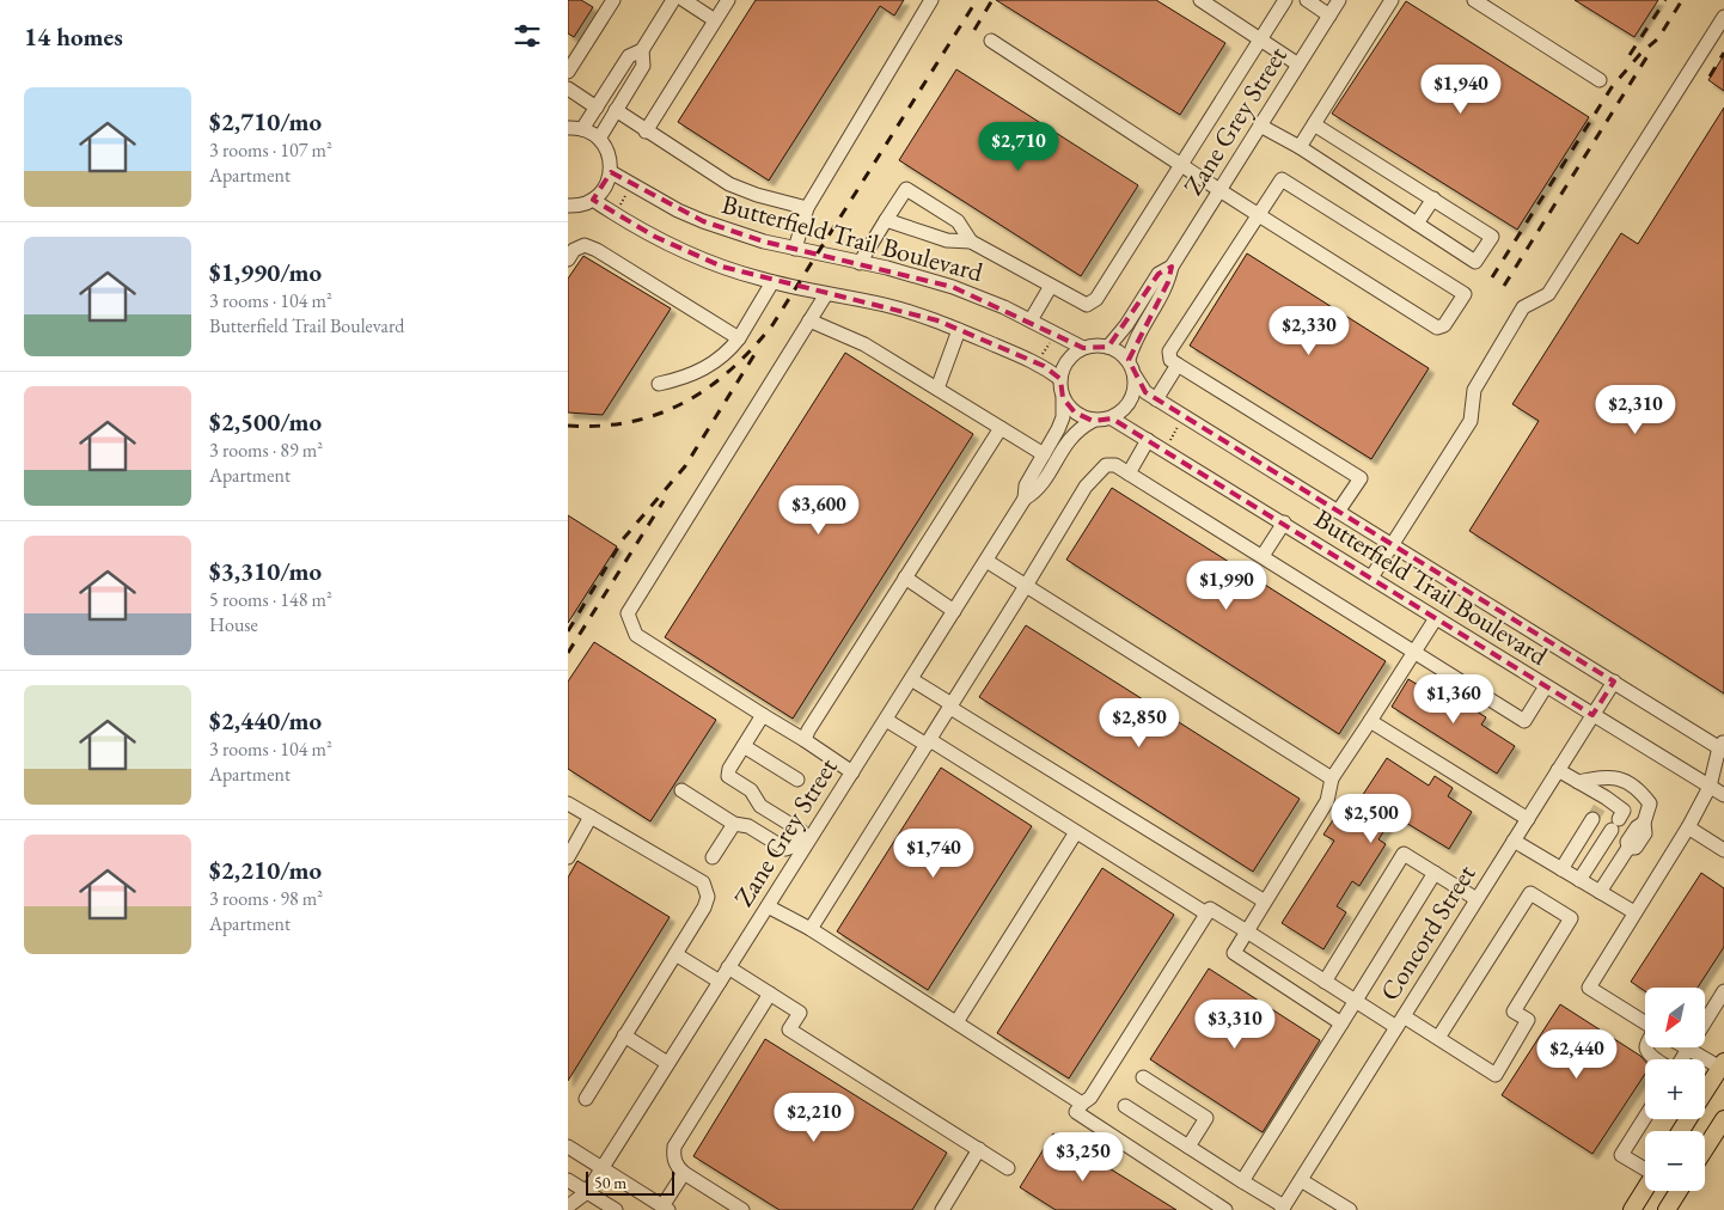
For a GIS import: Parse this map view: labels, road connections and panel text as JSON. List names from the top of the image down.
{
  "streets": {
    "street": ["Zane Grey Street", "Butterfield Trail Boulevard", "Concord Street"]
  },
  "crossings": [
    ["Zane Grey Street", "Butterfield Trail Boulevard"],
    ["Butterfield Trail Boulevard", "Concord Street"]
  ],
  "scale_bar": "50 m",
  "north": "bottom left",
  "page": {
    "heading": "14 homes",
    "price": [
      "$1,940",
      "$2,710",
      "$2,330",
      "$2,310",
      "$3,600",
      "$1,990",
      "$1,360",
      "$2,850",
      "$2,500",
      "$1,740",
      "$3,310",
      "$2,440",
      "$2,210",
      "$3,250"
    ],
    "list": [
      {
        "name": "$2,710/mo",
        "note": "3 rooms · 107 m² · Apartment"
      },
      {
        "name": "$1,990/mo",
        "note": "3 rooms · 104 m² · Butterfield Trail Boulevard"
      },
      {
        "name": "$2,500/mo",
        "note": "3 rooms · 89 m² · Apartment"
      },
      {
        "name": "$3,310/mo",
        "note": "5 rooms · 148 m² · House"
      },
      {
        "name": "$2,440/mo",
        "note": "3 rooms · 104 m² · Apartment"
      },
      {
        "name": "$2,210/mo",
        "note": "3 rooms · 98 m² · Apartment"
      }
    ],
    "map_buttons": ["+", "−"],
    "scale": "50 m"
  }
}
